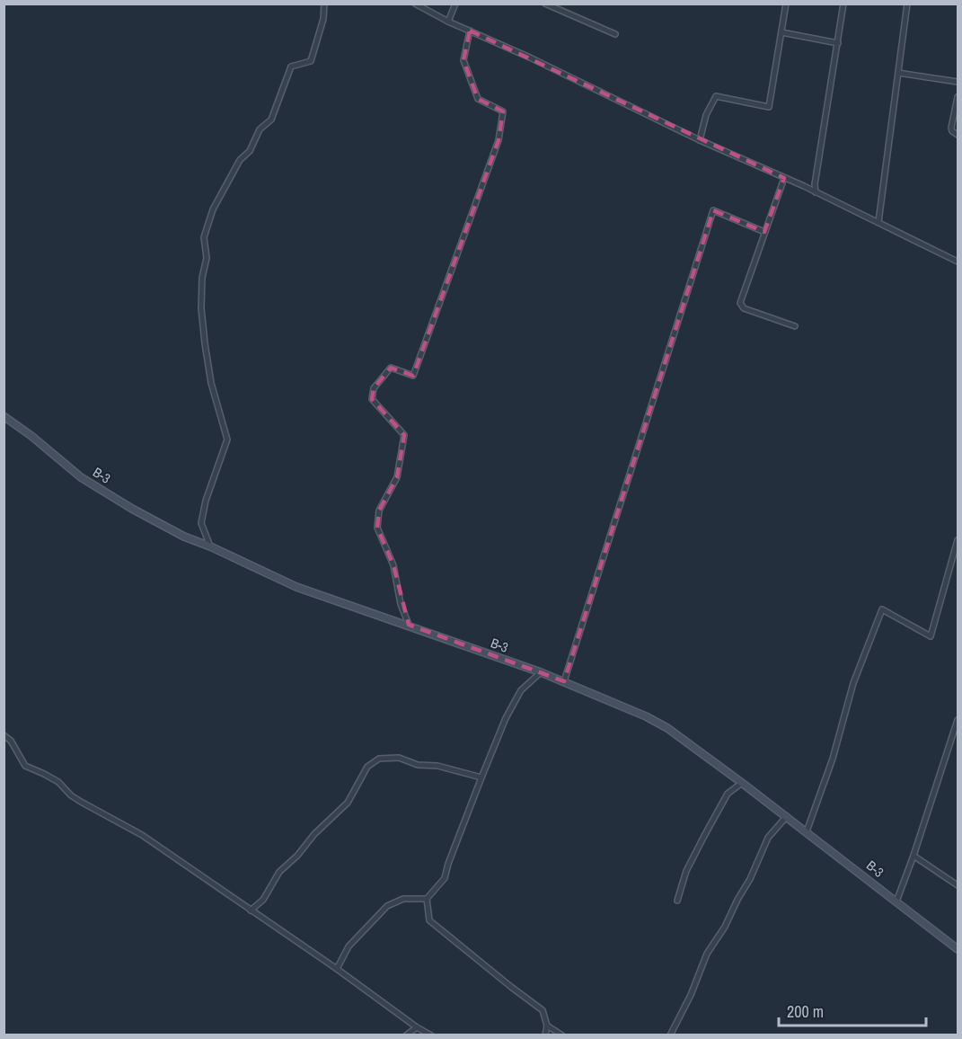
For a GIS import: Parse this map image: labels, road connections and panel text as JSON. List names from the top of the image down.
{
  "streets": {
    "main road": ["B-3"]
  },
  "scale_bar": "200 m"
}
